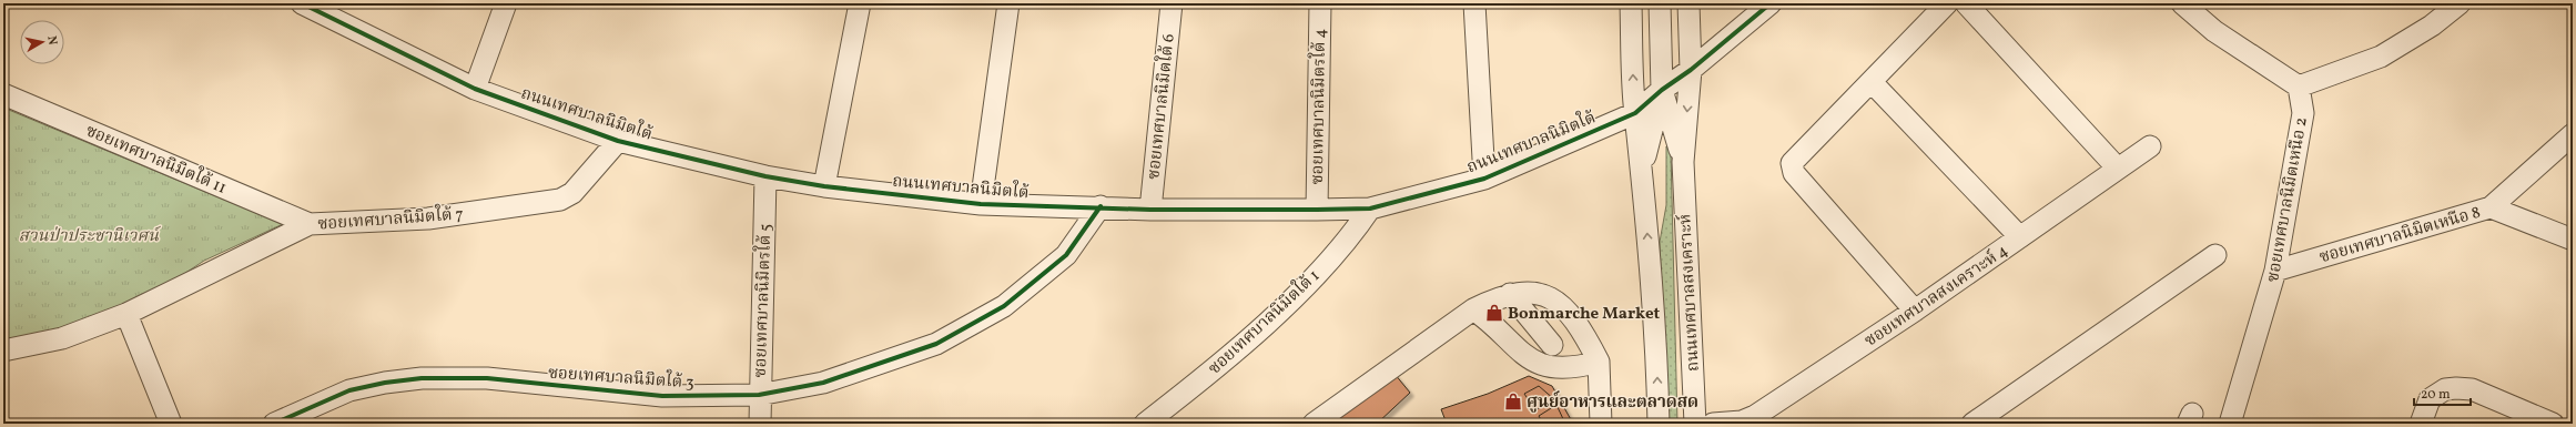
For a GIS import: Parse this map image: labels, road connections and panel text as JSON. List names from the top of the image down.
{
  "streets": {
    "street": [
      "ซอยเทศบาลนิมิตใต้ 6",
      "ซอยเทศบาลนิมิตรใต้ 4",
      "ถนนเทศบาลนิมิตใต้",
      "ซอยเทศบาลนิมิตใต้ 11",
      "ซอยเทศบาลนิมิตเหนือ 2",
      "ซอยเทศบาลนิมิตใต้ 7",
      "ซอยเทศบาลนิมิตเหนือ 8",
      "ถนนเทศบาลสงเคราะห์",
      "ซอยเทศบาลสงเคราะห์ 4",
      "ซอยเทศบาลนิมิตรใต้ 5",
      "ซอยเทศบาลนิมิตใต้ 1",
      "ซอยเทศบาลนิมิตใต้ 3"
    ]
  },
  "crossings": [
    ["ซอยเทศบาลนิมิตใต้ 6", "ถนนเทศบาลนิมิตใต้"],
    ["ซอยเทศบาลนิมิตรใต้ 4", "ถนนเทศบาลนิมิตใต้"],
    ["ถนนเทศบาลนิมิตใต้", "ซอยเทศบาลนิมิตใต้ 7"],
    ["ถนนเทศบาลนิมิตใต้", "ถนนเทศบาลสงเคราะห์"],
    ["ถนนเทศบาลนิมิตใต้", "ซอยเทศบาลนิมิตรใต้ 5"],
    ["ถนนเทศบาลนิมิตใต้", "ซอยเทศบาลนิมิตใต้ 1"],
    ["ถนนเทศบาลนิมิตใต้", "ซอยเทศบาลนิมิตใต้ 3"],
    ["ซอยเทศบาลนิมิตใต้ 11", "ซอยเทศบาลนิมิตใต้ 7"],
    ["ซอยเทศบาลนิมิตเหนือ 2", "ซอยเทศบาลนิมิตเหนือ 8"],
    ["ซอยเทศบาลนิมิตรใต้ 5", "ซอยเทศบาลนิมิตใต้ 3"]
  ],
  "parks": ["สวนป่าประชานิเวศน์"],
  "places": {
    "shop": ["Bonmarche Market", "ศูนย์อาหารและตลาดสด"]
  },
  "scale_bar": "20 m",
  "north": "right"
}
